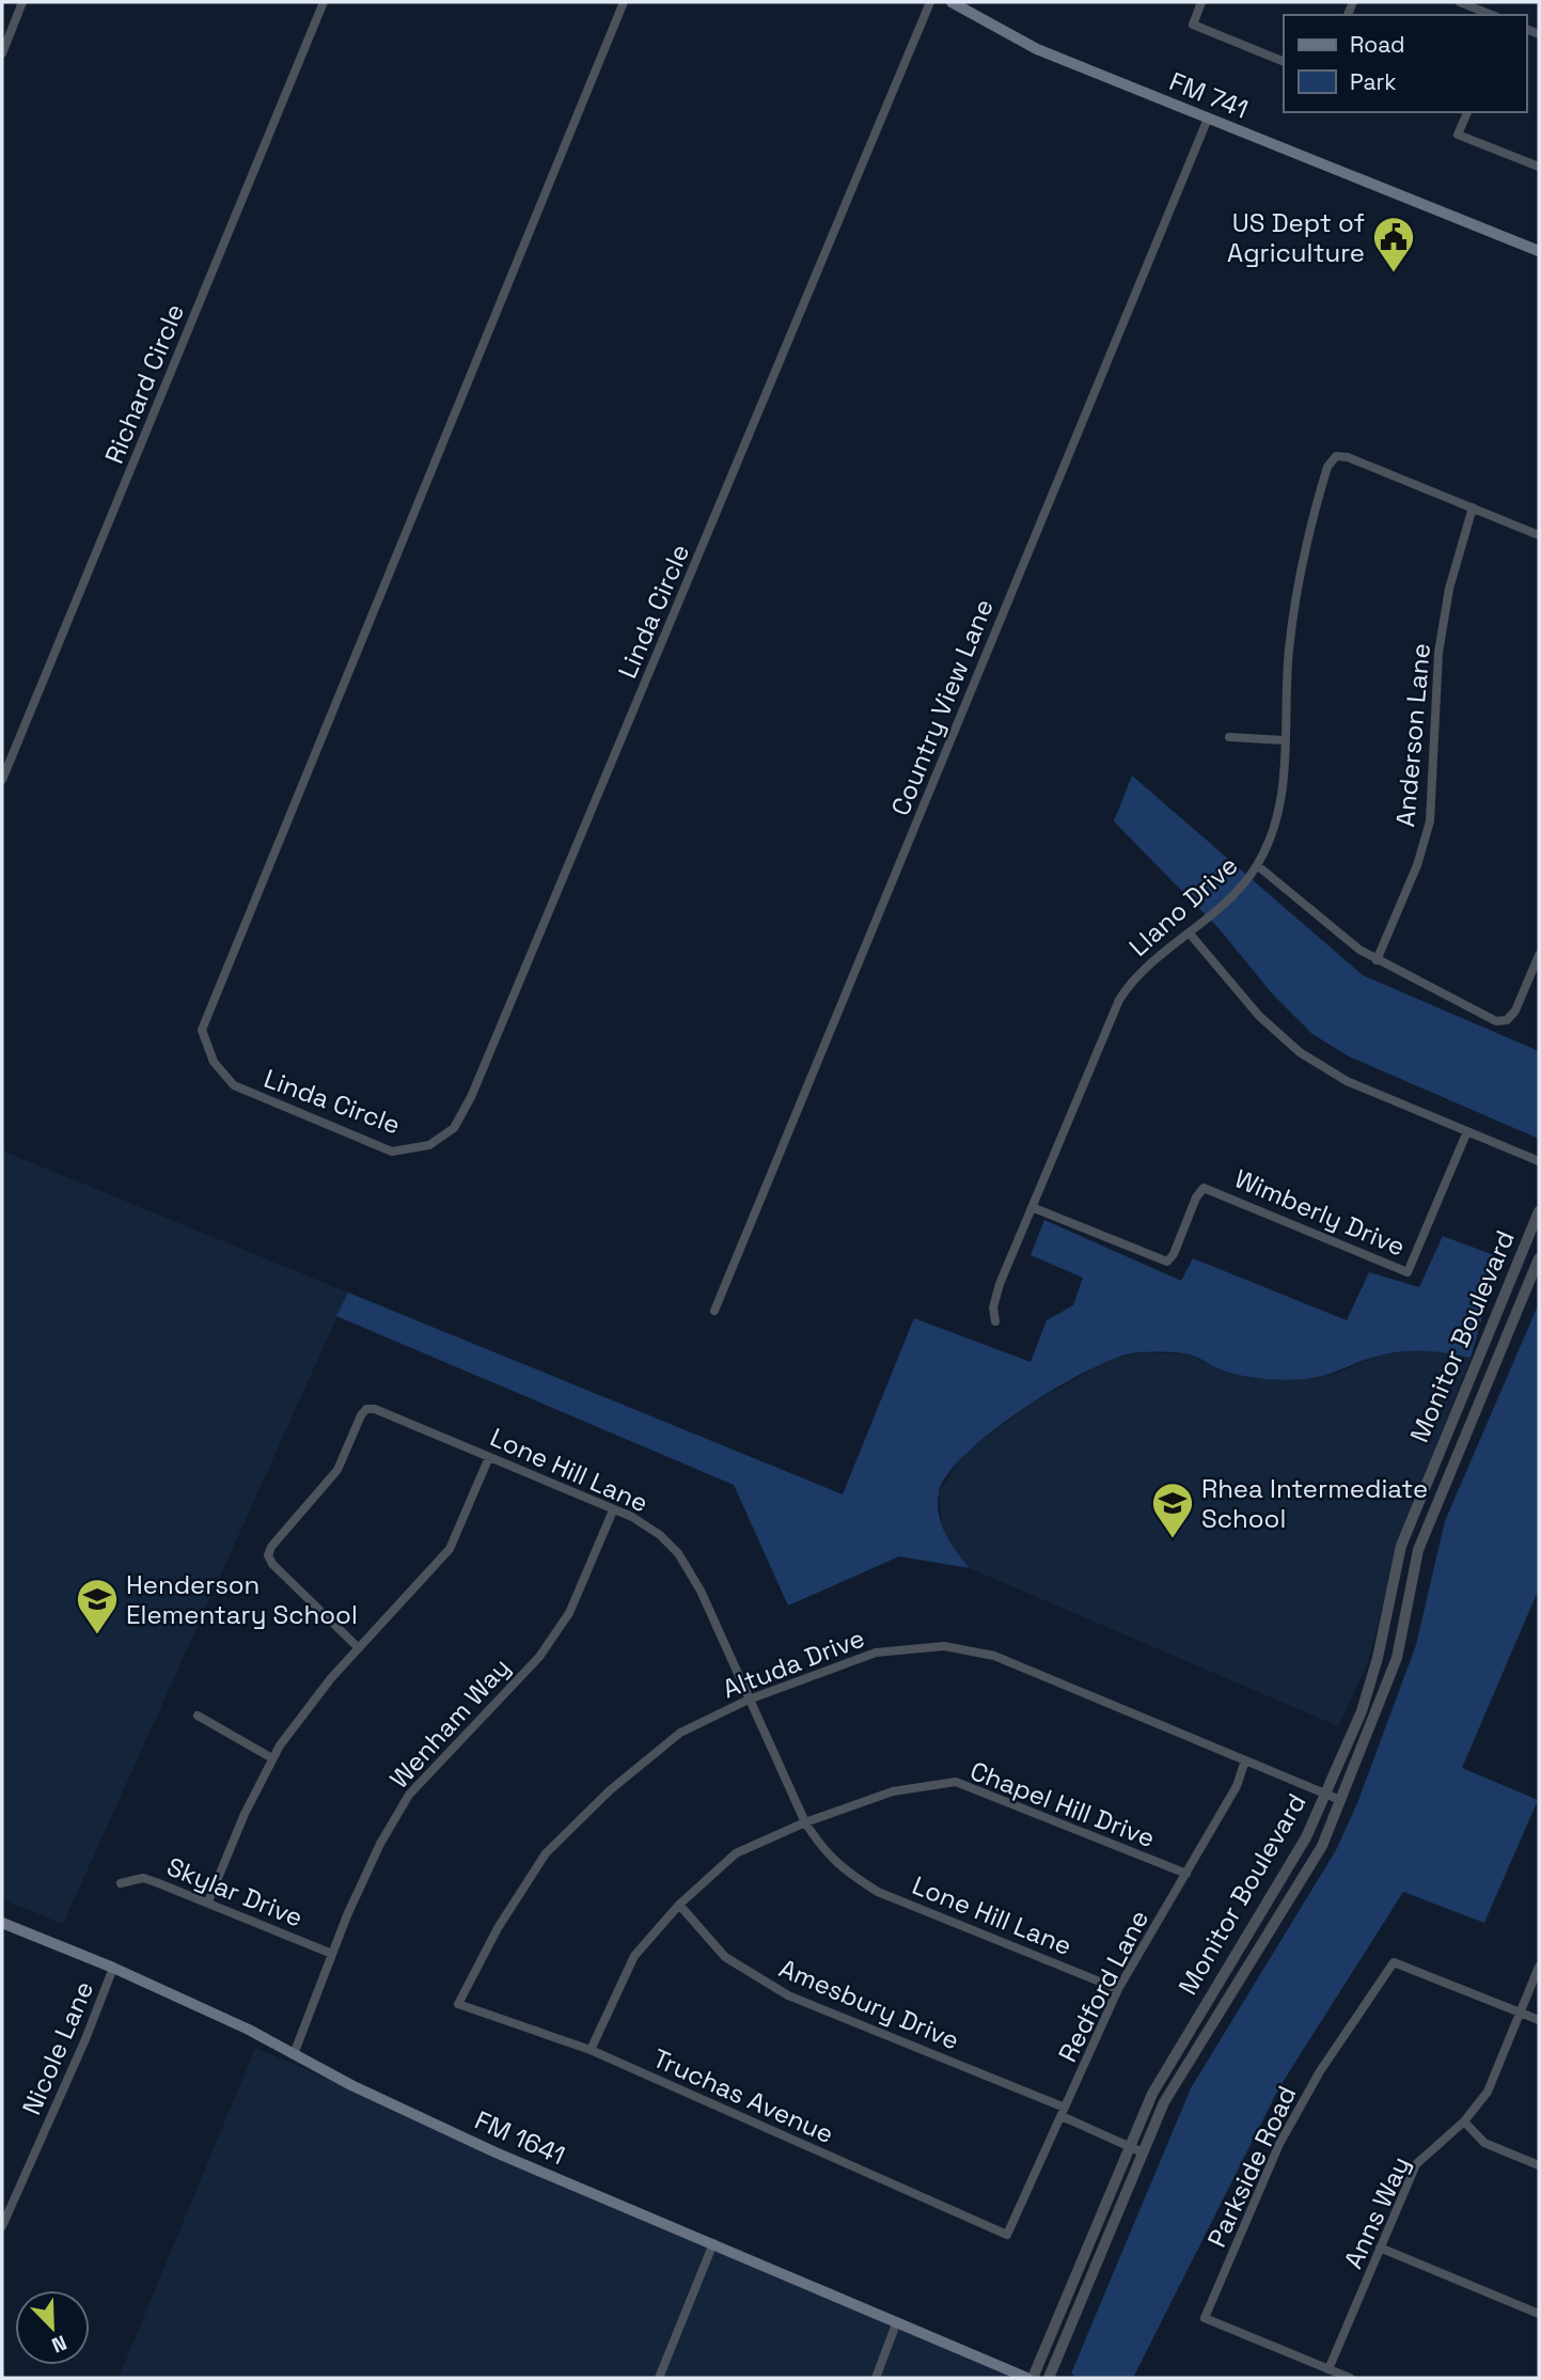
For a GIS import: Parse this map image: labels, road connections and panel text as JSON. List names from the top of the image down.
{
  "streets": {
    "main road": ["FM 741", "FM 1641"],
    "street": [
      "Richard Circle",
      "Linda Circle",
      "Country View Lane",
      "Anderson Lane",
      "Llano Drive",
      "Wimberly Drive",
      "Monitor Boulevard",
      "Lone Hill Lane",
      "Altuda Drive",
      "Wenham Way",
      "Chapel Hill Drive",
      "Skylar Drive",
      "Redford Lane",
      "Amesbury Drive",
      "Nicole Lane",
      "Truchas Avenue",
      "Parkside Road",
      "Anns Way"
    ]
  },
  "crossings": [
    ["FM 741", "Country View Lane"],
    ["Anderson Lane", "Llano Drive"],
    ["Llano Drive", "Wimberly Drive"],
    ["Monitor Boulevard", "Altuda Drive"],
    ["Monitor Boulevard", "Amesbury Drive"],
    ["Lone Hill Lane", "Altuda Drive"],
    ["Lone Hill Lane", "Wenham Way"],
    ["Lone Hill Lane", "Chapel Hill Drive"],
    ["Lone Hill Lane", "Redford Lane"],
    ["Altuda Drive", "Redford Lane"],
    ["Altuda Drive", "Truchas Avenue"],
    ["Wenham Way", "Skylar Drive"],
    ["Wenham Way", "FM 1641"],
    ["Chapel Hill Drive", "Redford Lane"],
    ["Chapel Hill Drive", "Amesbury Drive"],
    ["Chapel Hill Drive", "Truchas Avenue"],
    ["Redford Lane", "Amesbury Drive"],
    ["Redford Lane", "Truchas Avenue"],
    ["Nicole Lane", "FM 1641"],
    ["Parkside Road", "Anns Way"]
  ],
  "places": {
    "public building": ["US Dept of Agriculture"],
    "school or university": ["Rhea Intermediate School", "Henderson Elementary School"]
  },
  "legend": ["Road", "Park"],
  "north": "bottom right"
}
